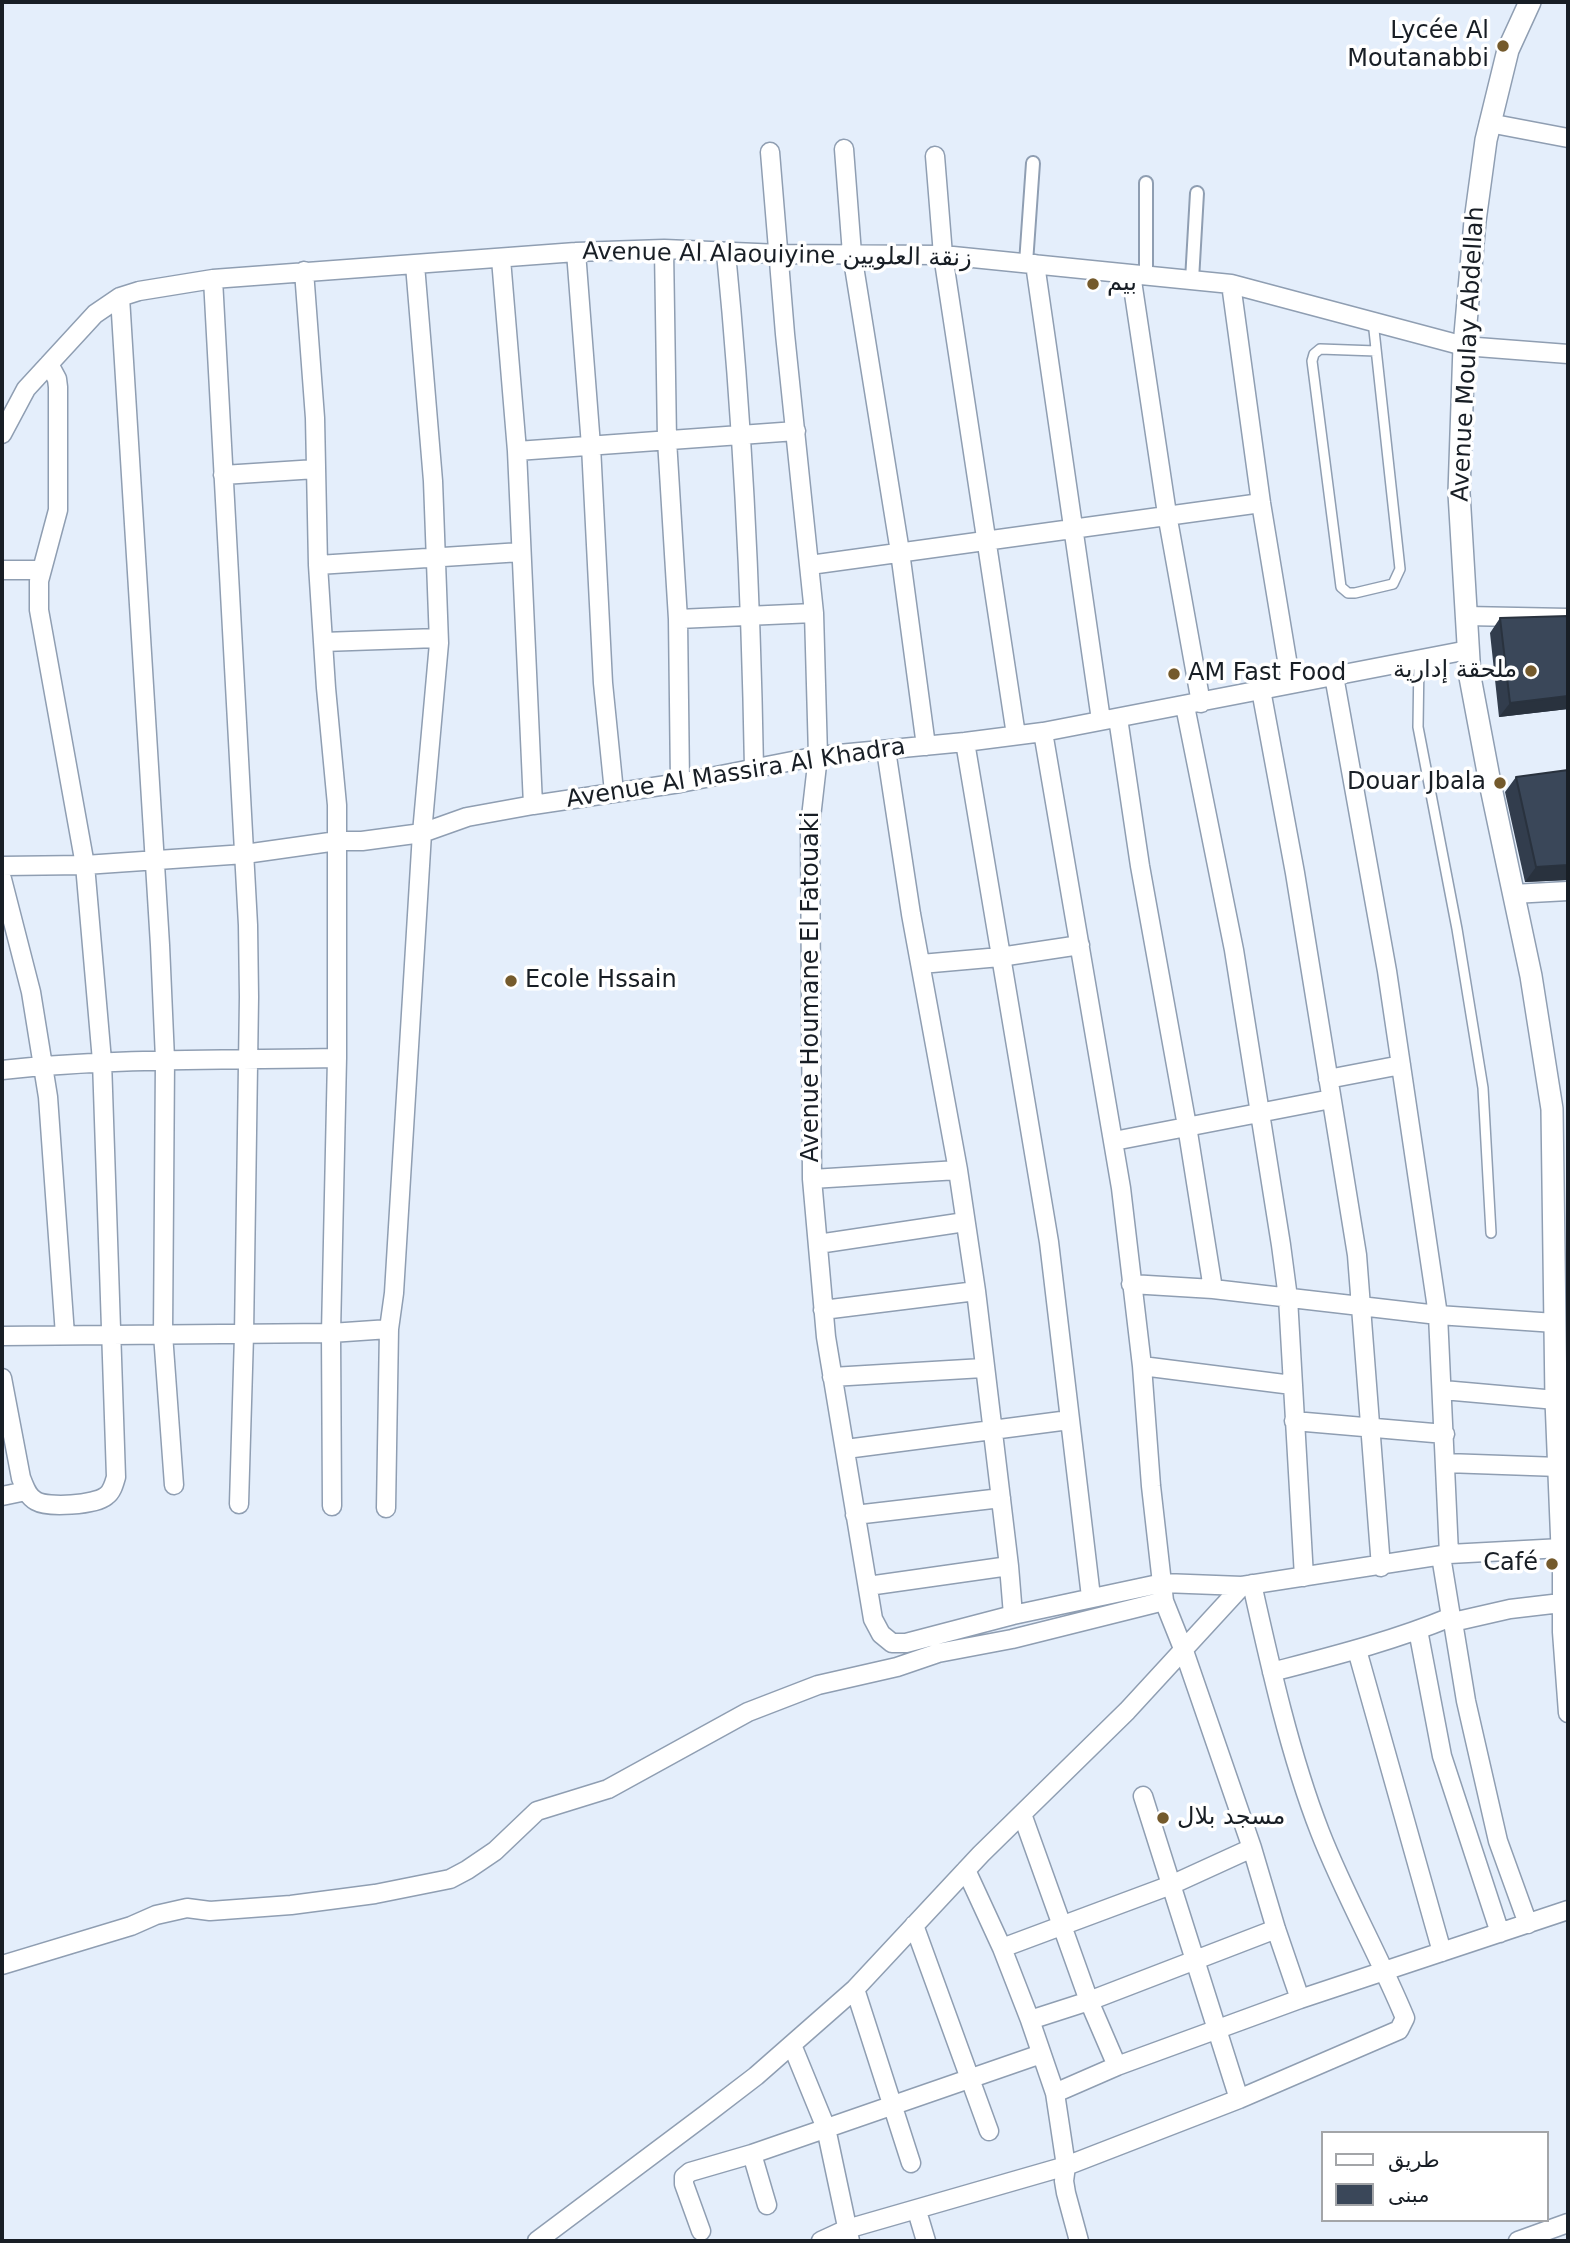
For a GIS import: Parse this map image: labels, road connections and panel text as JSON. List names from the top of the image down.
{
  "streets": {
    "street": [
      "Avenue Al Alaouiyine زنقة العلويين",
      "Avenue Moulay Abdellah",
      "Avenue Al Massira Al Khadra",
      "Avenue Houmane El Fatouaki"
    ]
  },
  "crossings": [
    ["Avenue Al Alaouiyine زنقة العلويين", "Avenue Moulay Abdellah"],
    ["Avenue Al Alaouiyine زنقة العلويين", "Avenue Houmane El Fatouaki"],
    ["Avenue Moulay Abdellah", "Avenue Al Massira Al Khadra"],
    ["Avenue Al Massira Al Khadra", "Avenue Houmane El Fatouaki"]
  ],
  "places": [
    "Lycée Al Moutanabbi",
    "بيم",
    "ملحقة إدارية",
    "AM Fast Food",
    "Douar Jbala",
    "Ecole Hssain",
    "Café",
    "مسجد بلال"
  ],
  "legend": ["طريق", "مبنى"]
}
